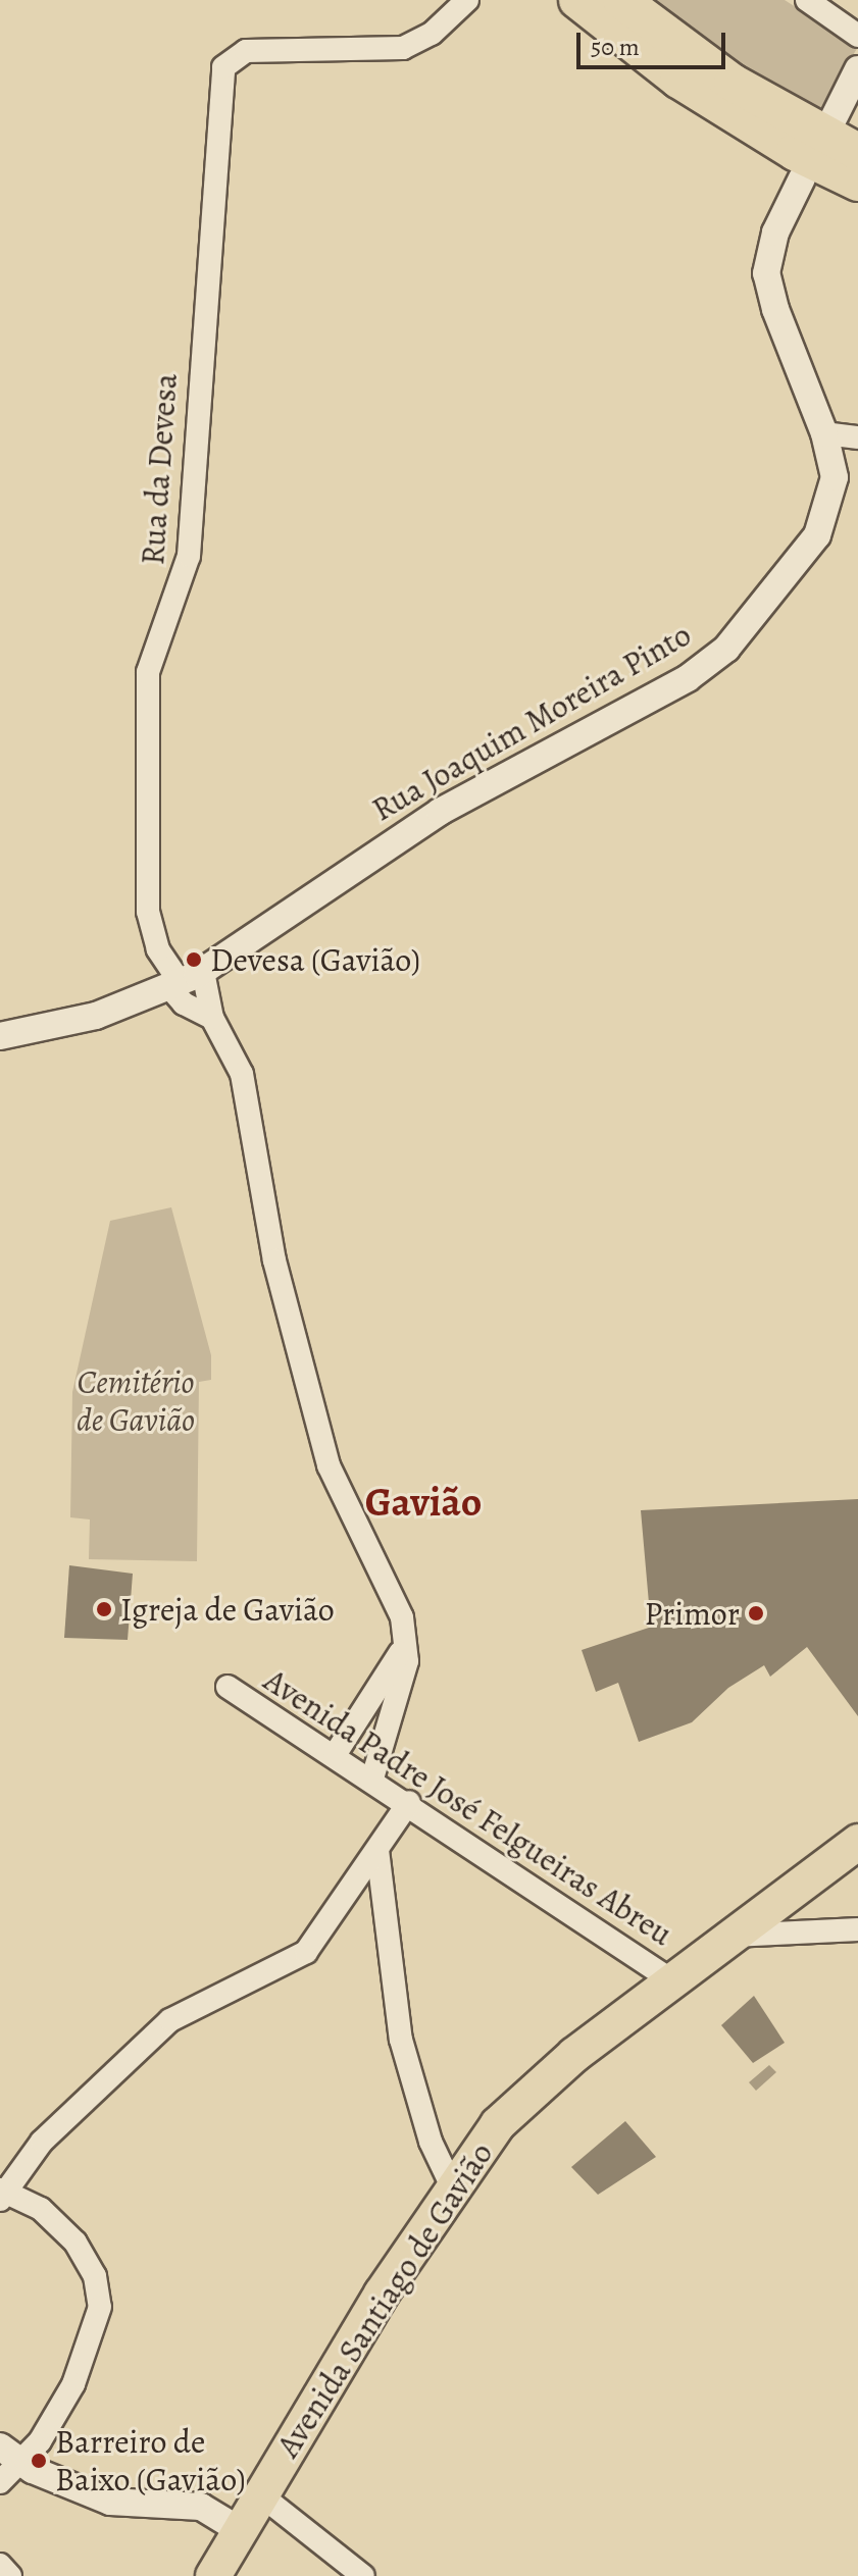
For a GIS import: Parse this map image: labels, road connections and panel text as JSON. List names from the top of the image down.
{
  "streets": {
    "main road": ["Avenida Santiago de Gavião"],
    "street": ["Rua da Devesa", "Rua Joaquim Moreira Pinto", "Avenida Padre José Felgueiras Abreu"]
  },
  "crossings": [
    ["Rua da Devesa", "Rua Joaquim Moreira Pinto"],
    ["Avenida Padre José Felgueiras Abreu", "Avenida Santiago de Gavião"]
  ],
  "districts": ["Gavião"],
  "parks": ["Cemitério de Gavião"],
  "places": [
    "Devesa (Gavião)",
    "Igreja de Gavião",
    "Primor",
    "Barreiro de Baixo (Gavião)"
  ],
  "scale_bar": "50 m"
}
